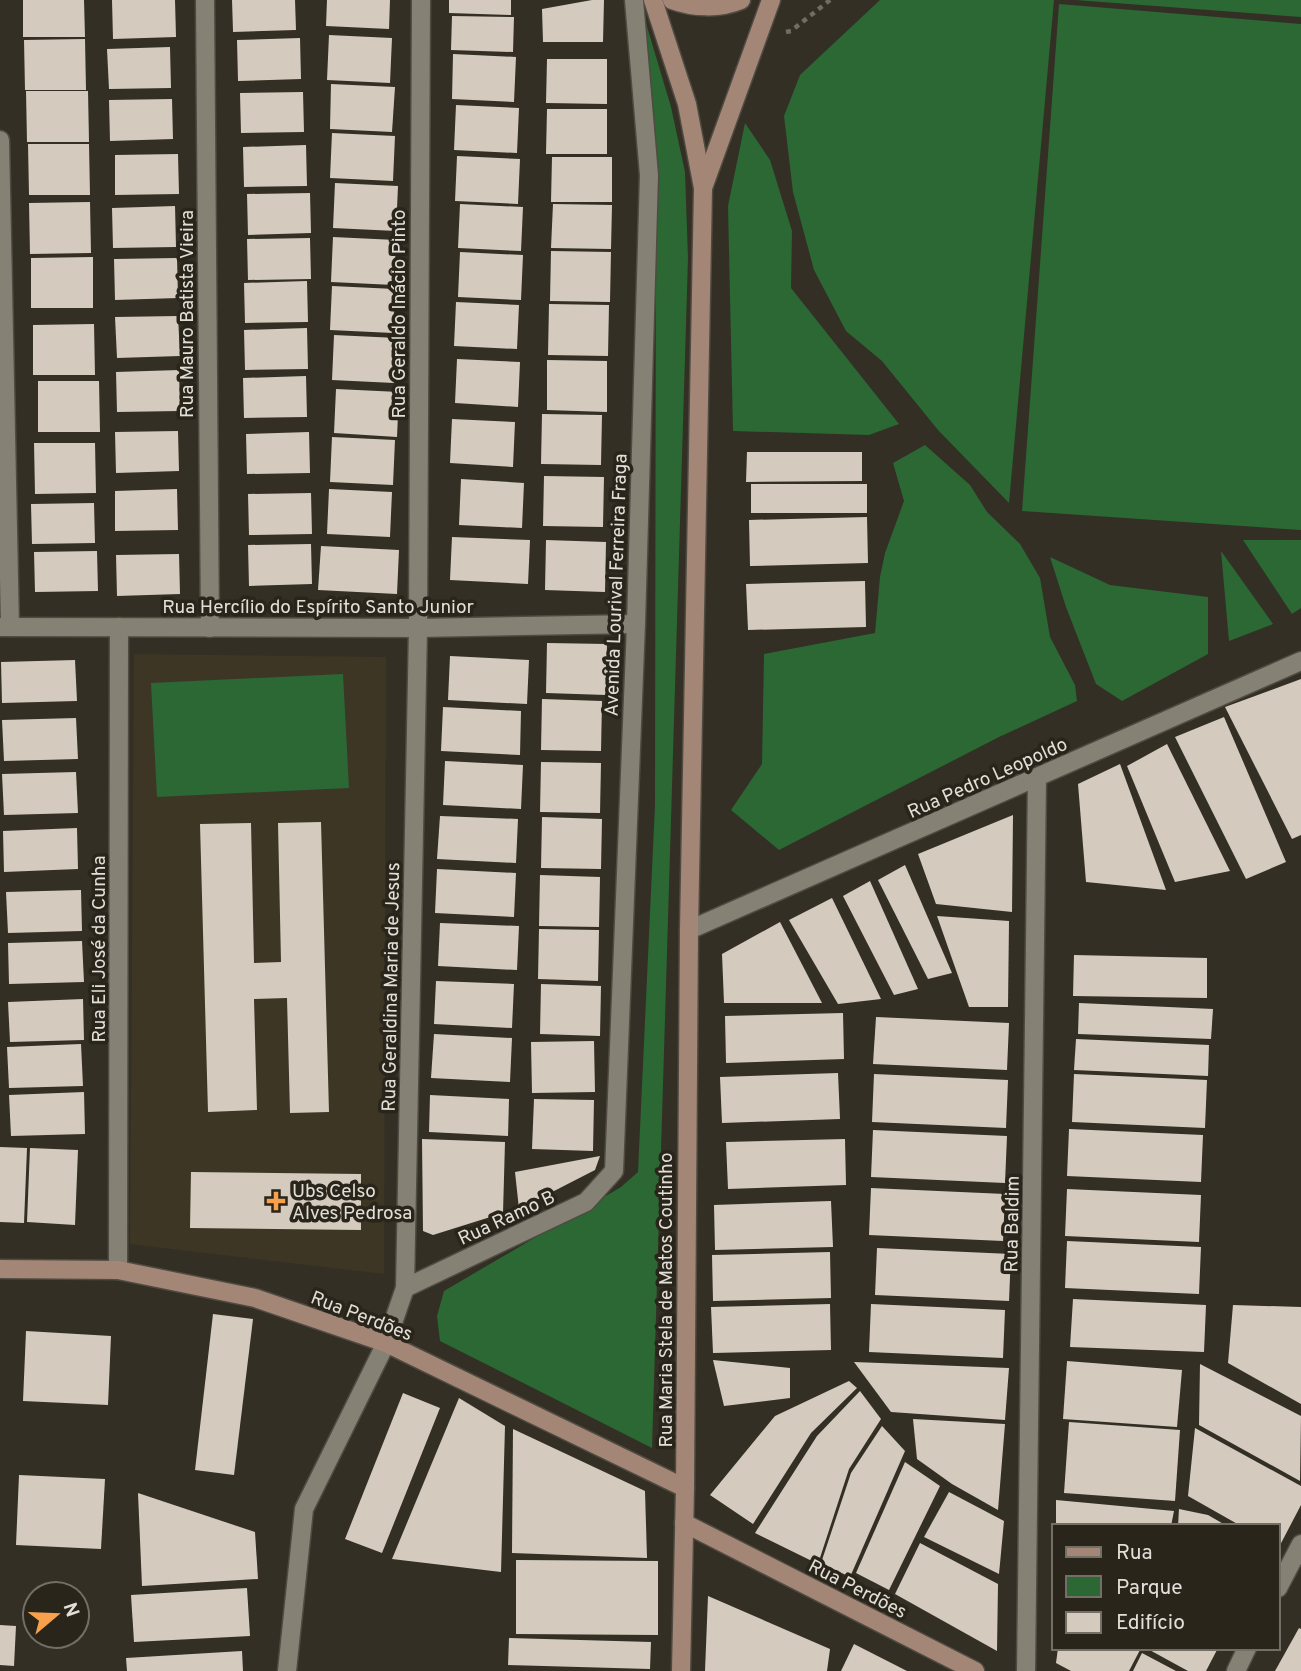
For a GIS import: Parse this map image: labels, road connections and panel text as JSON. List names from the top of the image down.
{
  "streets": {
    "street": [
      "Rua Mauro Batista Vieira",
      "Rua Geraldo Inácio Pinto",
      "Avenida Lourival Ferreira Fraga",
      "Rua Hercílio do Espírito Santo Junior",
      "Rua Pedro Leopoldo",
      "Rua Eli José da Cunha",
      "Rua Geraldina Maria de Jesus",
      "Rua Ramo B",
      "Rua Baldim",
      "Rua Maria Stela de Matos Coutinho",
      "Rua Perdões"
    ]
  },
  "crossings": [
    ["Rua Mauro Batista Vieira", "Rua Hercílio do Espírito Santo Junior"],
    ["Rua Geraldo Inácio Pinto", "Rua Hercílio do Espírito Santo Junior"],
    ["Rua Geraldo Inácio Pinto", "Rua Geraldina Maria de Jesus"],
    ["Avenida Lourival Ferreira Fraga", "Rua Hercílio do Espírito Santo Junior"],
    ["Avenida Lourival Ferreira Fraga", "Rua Ramo B"],
    ["Rua Hercílio do Espírito Santo Junior", "Rua Eli José da Cunha"],
    ["Rua Hercílio do Espírito Santo Junior", "Rua Geraldina Maria de Jesus"],
    ["Rua Pedro Leopoldo", "Rua Baldim"],
    ["Rua Pedro Leopoldo", "Rua Maria Stela de Matos Coutinho"],
    ["Rua Eli José da Cunha", "Rua Perdões"],
    ["Rua Geraldina Maria de Jesus", "Rua Ramo B"],
    ["Rua Geraldina Maria de Jesus", "Rua Perdões"],
    ["Rua Maria Stela de Matos Coutinho", "Rua Perdões"]
  ],
  "places": {
    "health": ["Ubs Celso Alves Pedrosa"]
  },
  "legend": ["Rua", "Parque", "Edifício"],
  "north": "right"
}
